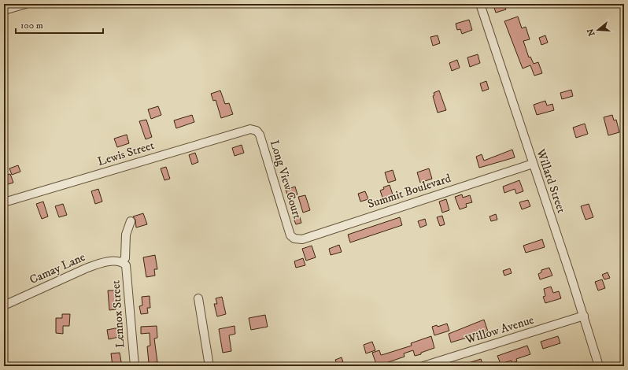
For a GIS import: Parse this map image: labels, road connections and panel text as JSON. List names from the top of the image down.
{
  "streets": {
    "street": [
      "Lewis Street",
      "Long View Court",
      "Willard Street",
      "Summit Boulevard",
      "Camay Lane",
      "Lennox Street",
      "Willow Avenue"
    ]
  },
  "crossings": [
    ["Lewis Street", "Long View Court"],
    ["Long View Court", "Summit Boulevard"],
    ["Willard Street", "Summit Boulevard"],
    ["Willard Street", "Willow Avenue"],
    ["Camay Lane", "Lennox Street"]
  ],
  "scale_bar": "100 m",
  "north": "left"
}
